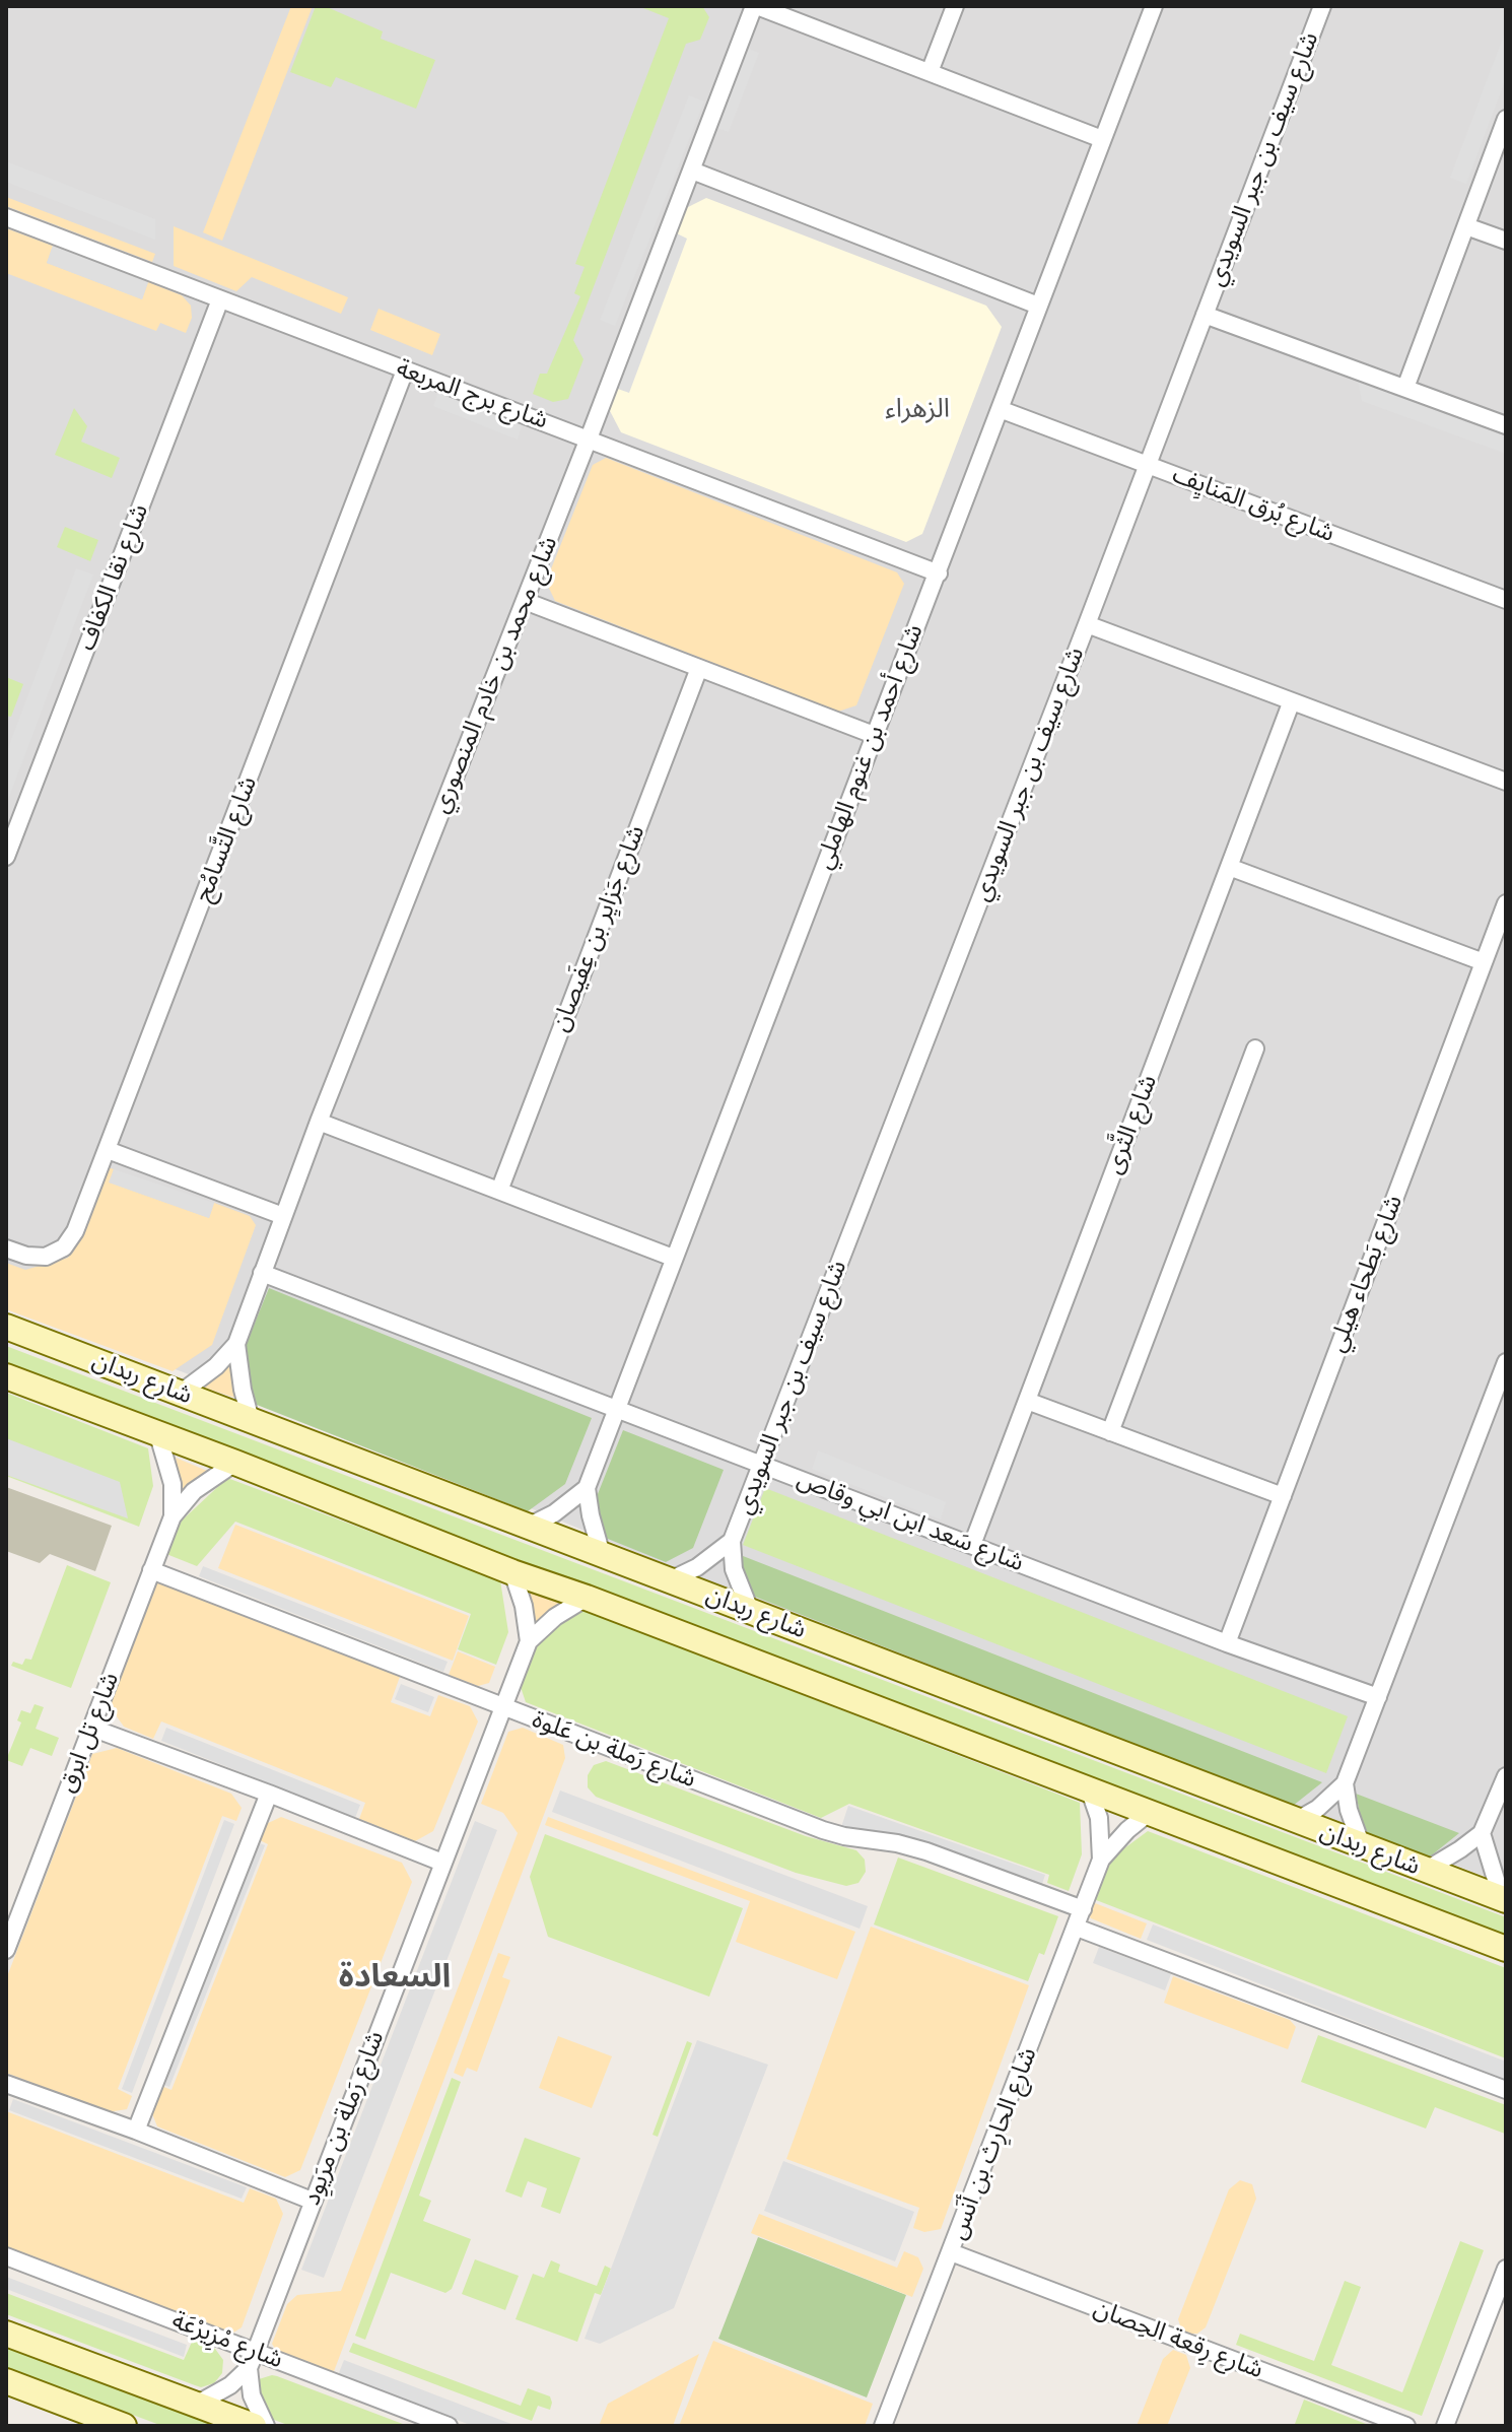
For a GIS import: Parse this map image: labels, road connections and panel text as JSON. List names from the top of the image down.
{
  "streets": {
    "main road": ["شارع ربدان"],
    "street": [
      "شارع سيف بن جبر السويدي",
      "شارع برج المربعة",
      "شارع بُرق المَنايِف",
      "شارع نقا الكفاف",
      "شارع محمد بن خادم المنصوري",
      "شارع أحمد بن غنوم الهاملي",
      "شارع التَّسامُح",
      "شارع جَزايِر بن عِفَيصان",
      "شارع الثَّرى",
      "شارع بَطحاء هيلي",
      "شارع سَعد ابن ابي وقاص",
      "شارع تل ابرق",
      "شارع رَملة بن عَلوة",
      "شارع رَملة بن مرَيوِد",
      "شارع الحارِث بن أنَس",
      "شارع رِقعة الحِصان",
      "شارع مْزِيرْعَة"
    ]
  },
  "crossings": [
    ["شارع سيف بن جبر السويدي", "شارع بُرق المَنايِف"],
    ["شارع سيف بن جبر السويدي", "شارع ربدان"],
    ["شارع سيف بن جبر السويدي", "شارع سَعد ابن ابي وقاص"],
    ["شارع برج المربعة", "شارع نقا الكفاف"],
    ["شارع برج المربعة", "شارع محمد بن خادم المنصوري"],
    ["شارع برج المربعة", "شارع أحمد بن غنوم الهاملي"],
    ["شارع برج المربعة", "شارع التَّسامُح"],
    ["شارع بُرق المَنايِف", "شارع أحمد بن غنوم الهاملي"],
    ["شارع محمد بن خادم المنصوري", "شارع ربدان"],
    ["شارع محمد بن خادم المنصوري", "شارع سَعد ابن ابي وقاص"],
    ["شارع أحمد بن غنوم الهاملي", "شارع سَعد ابن ابي وقاص"],
    ["شارع الثَّرى", "شارع سَعد ابن ابي وقاص"],
    ["شارع بَطحاء هيلي", "شارع سَعد ابن ابي وقاص"],
    ["شارع ربدان", "شارع تل ابرق"],
    ["شارع ربدان", "شارع رَملة بن مرَيوِد"],
    ["شارع ربدان", "شارع الحارِث بن أنَس"],
    ["شارع تل ابرق", "شارع رَملة بن عَلوة"],
    ["شارع رَملة بن عَلوة", "شارع رَملة بن مرَيوِد"],
    ["شارع رَملة بن عَلوة", "شارع الحارِث بن أنَس"],
    ["شارع رَملة بن مرَيوِد", "شارع مْزِيرْعَة"],
    ["شارع الحارِث بن أنَس", "شارع رِقعة الحِصان"]
  ],
  "districts": ["الزهراء", "السعادة"]
}
